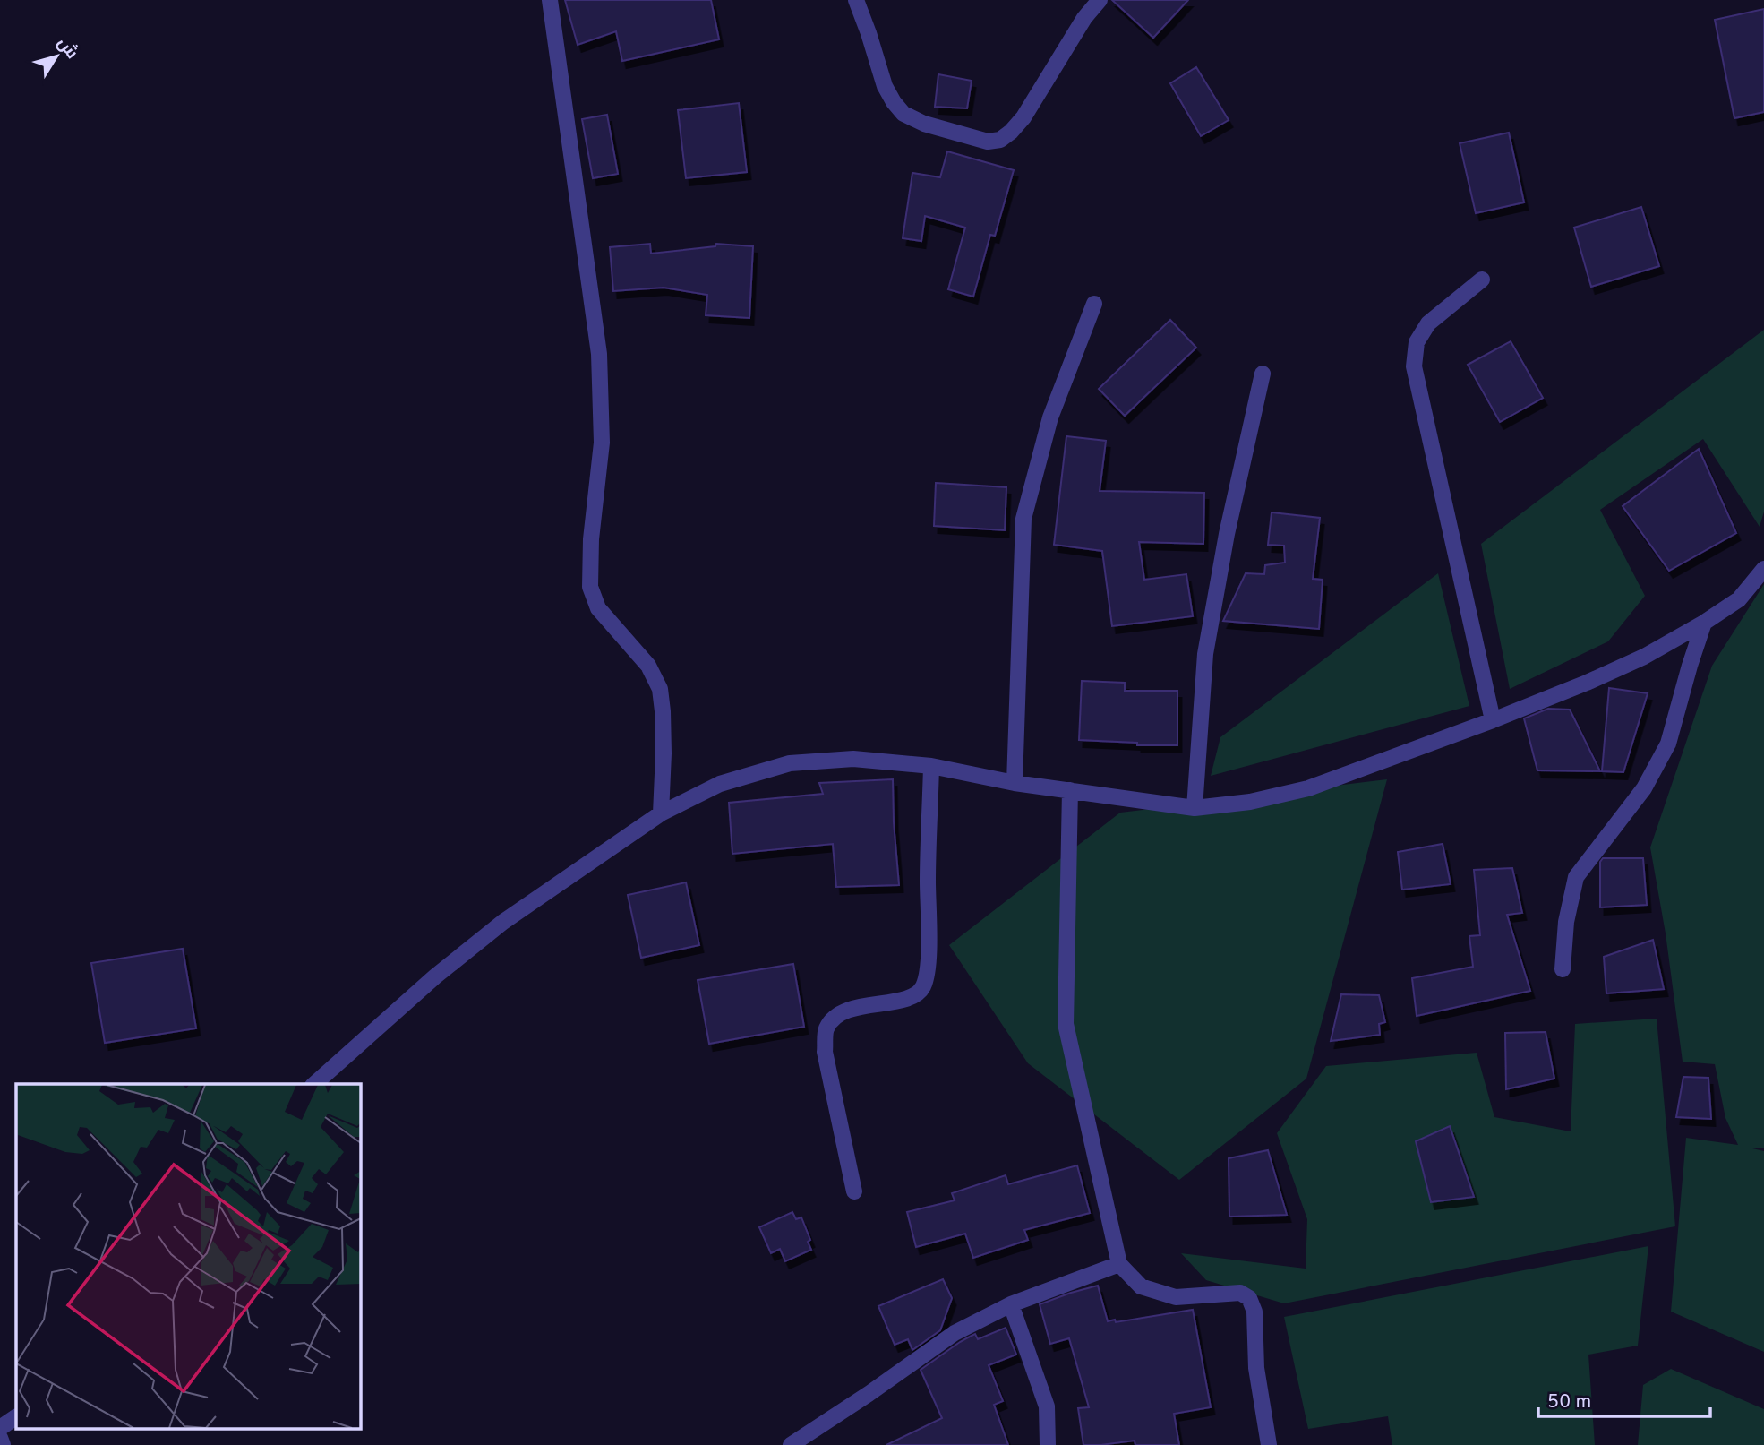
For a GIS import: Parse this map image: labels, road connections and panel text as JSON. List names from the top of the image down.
{
  "scale_bar": "50 m",
  "north": "top right"
}
